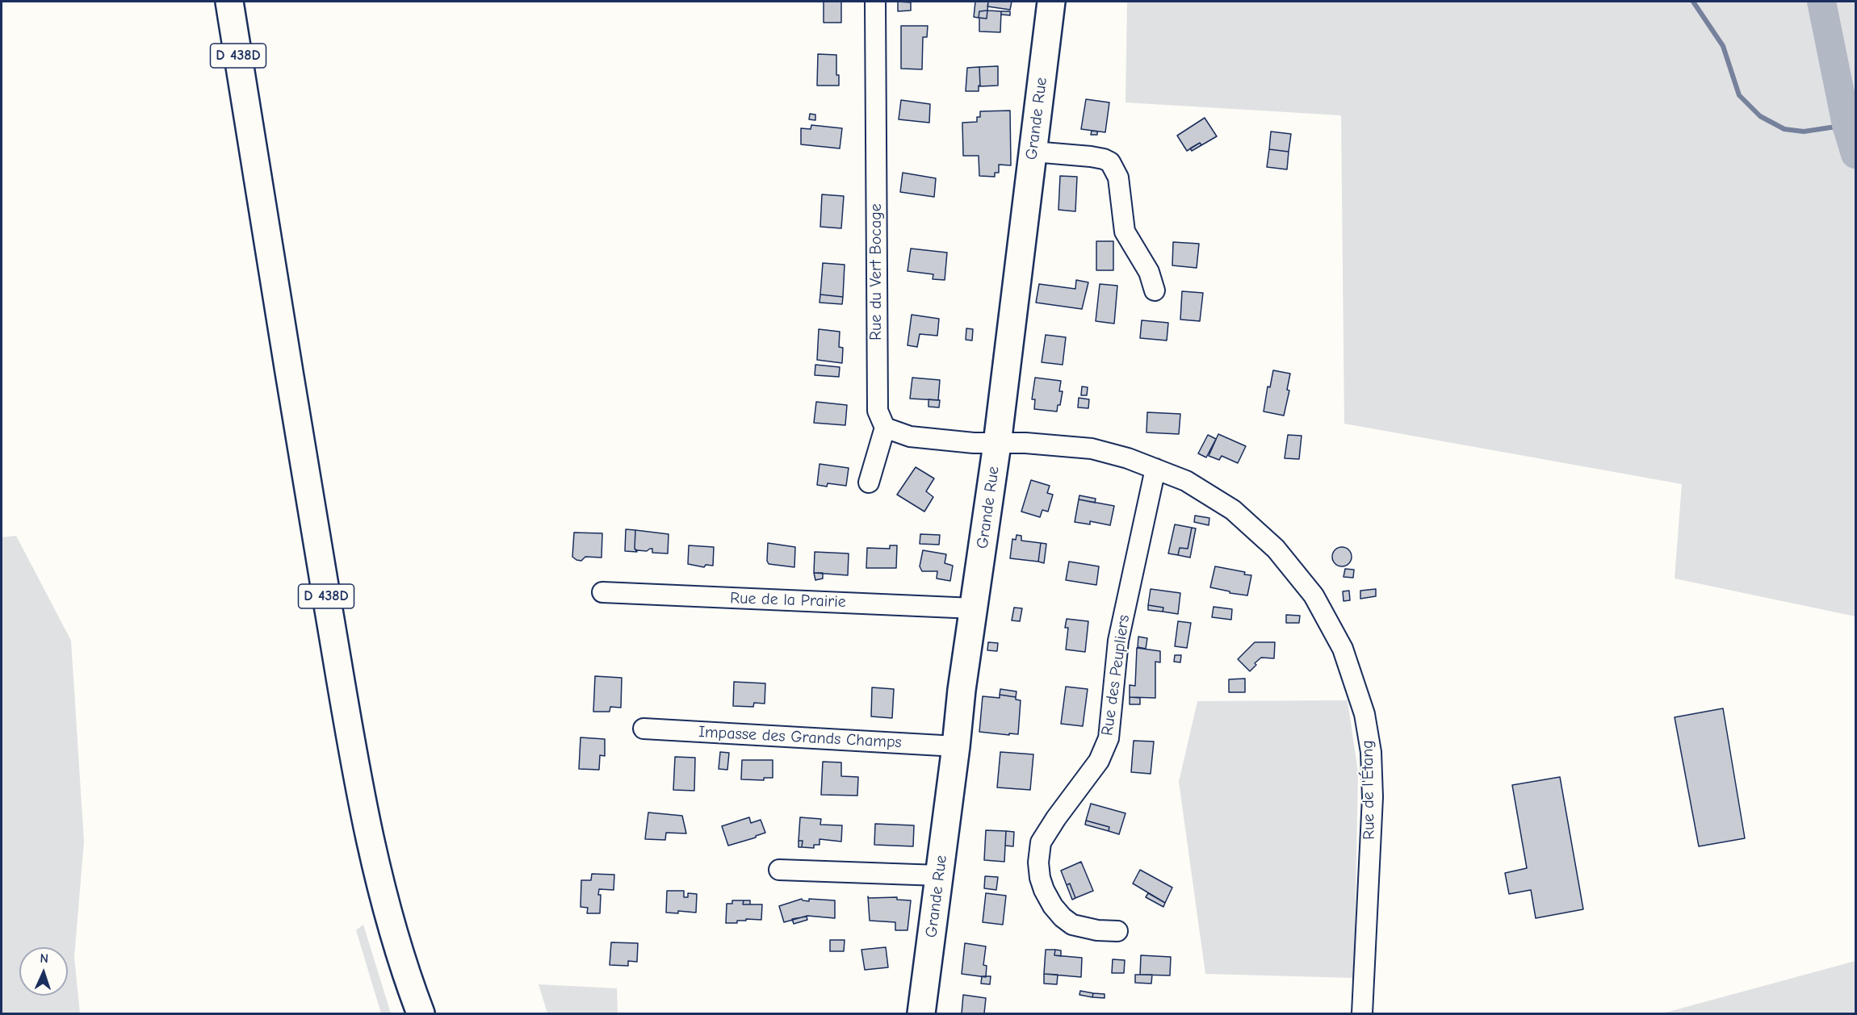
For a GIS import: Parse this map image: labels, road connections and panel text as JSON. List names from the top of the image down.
{
  "streets": {
    "main road": ["D 438D", "Grande Rue"],
    "street": [
      "Rue du Vert Bocage",
      "Rue de la Prairie",
      "Rue des Peupliers",
      "Impasse des Grands Champs",
      "Rue de l'Étang"
    ]
  },
  "crossings": [
    ["Grande Rue", "Rue de la Prairie"],
    ["Grande Rue", "Impasse des Grands Champs"],
    ["Grande Rue", "Rue de l'Étang"],
    ["Rue des Peupliers", "Rue de l'Étang"]
  ],
  "north": "top"
}
